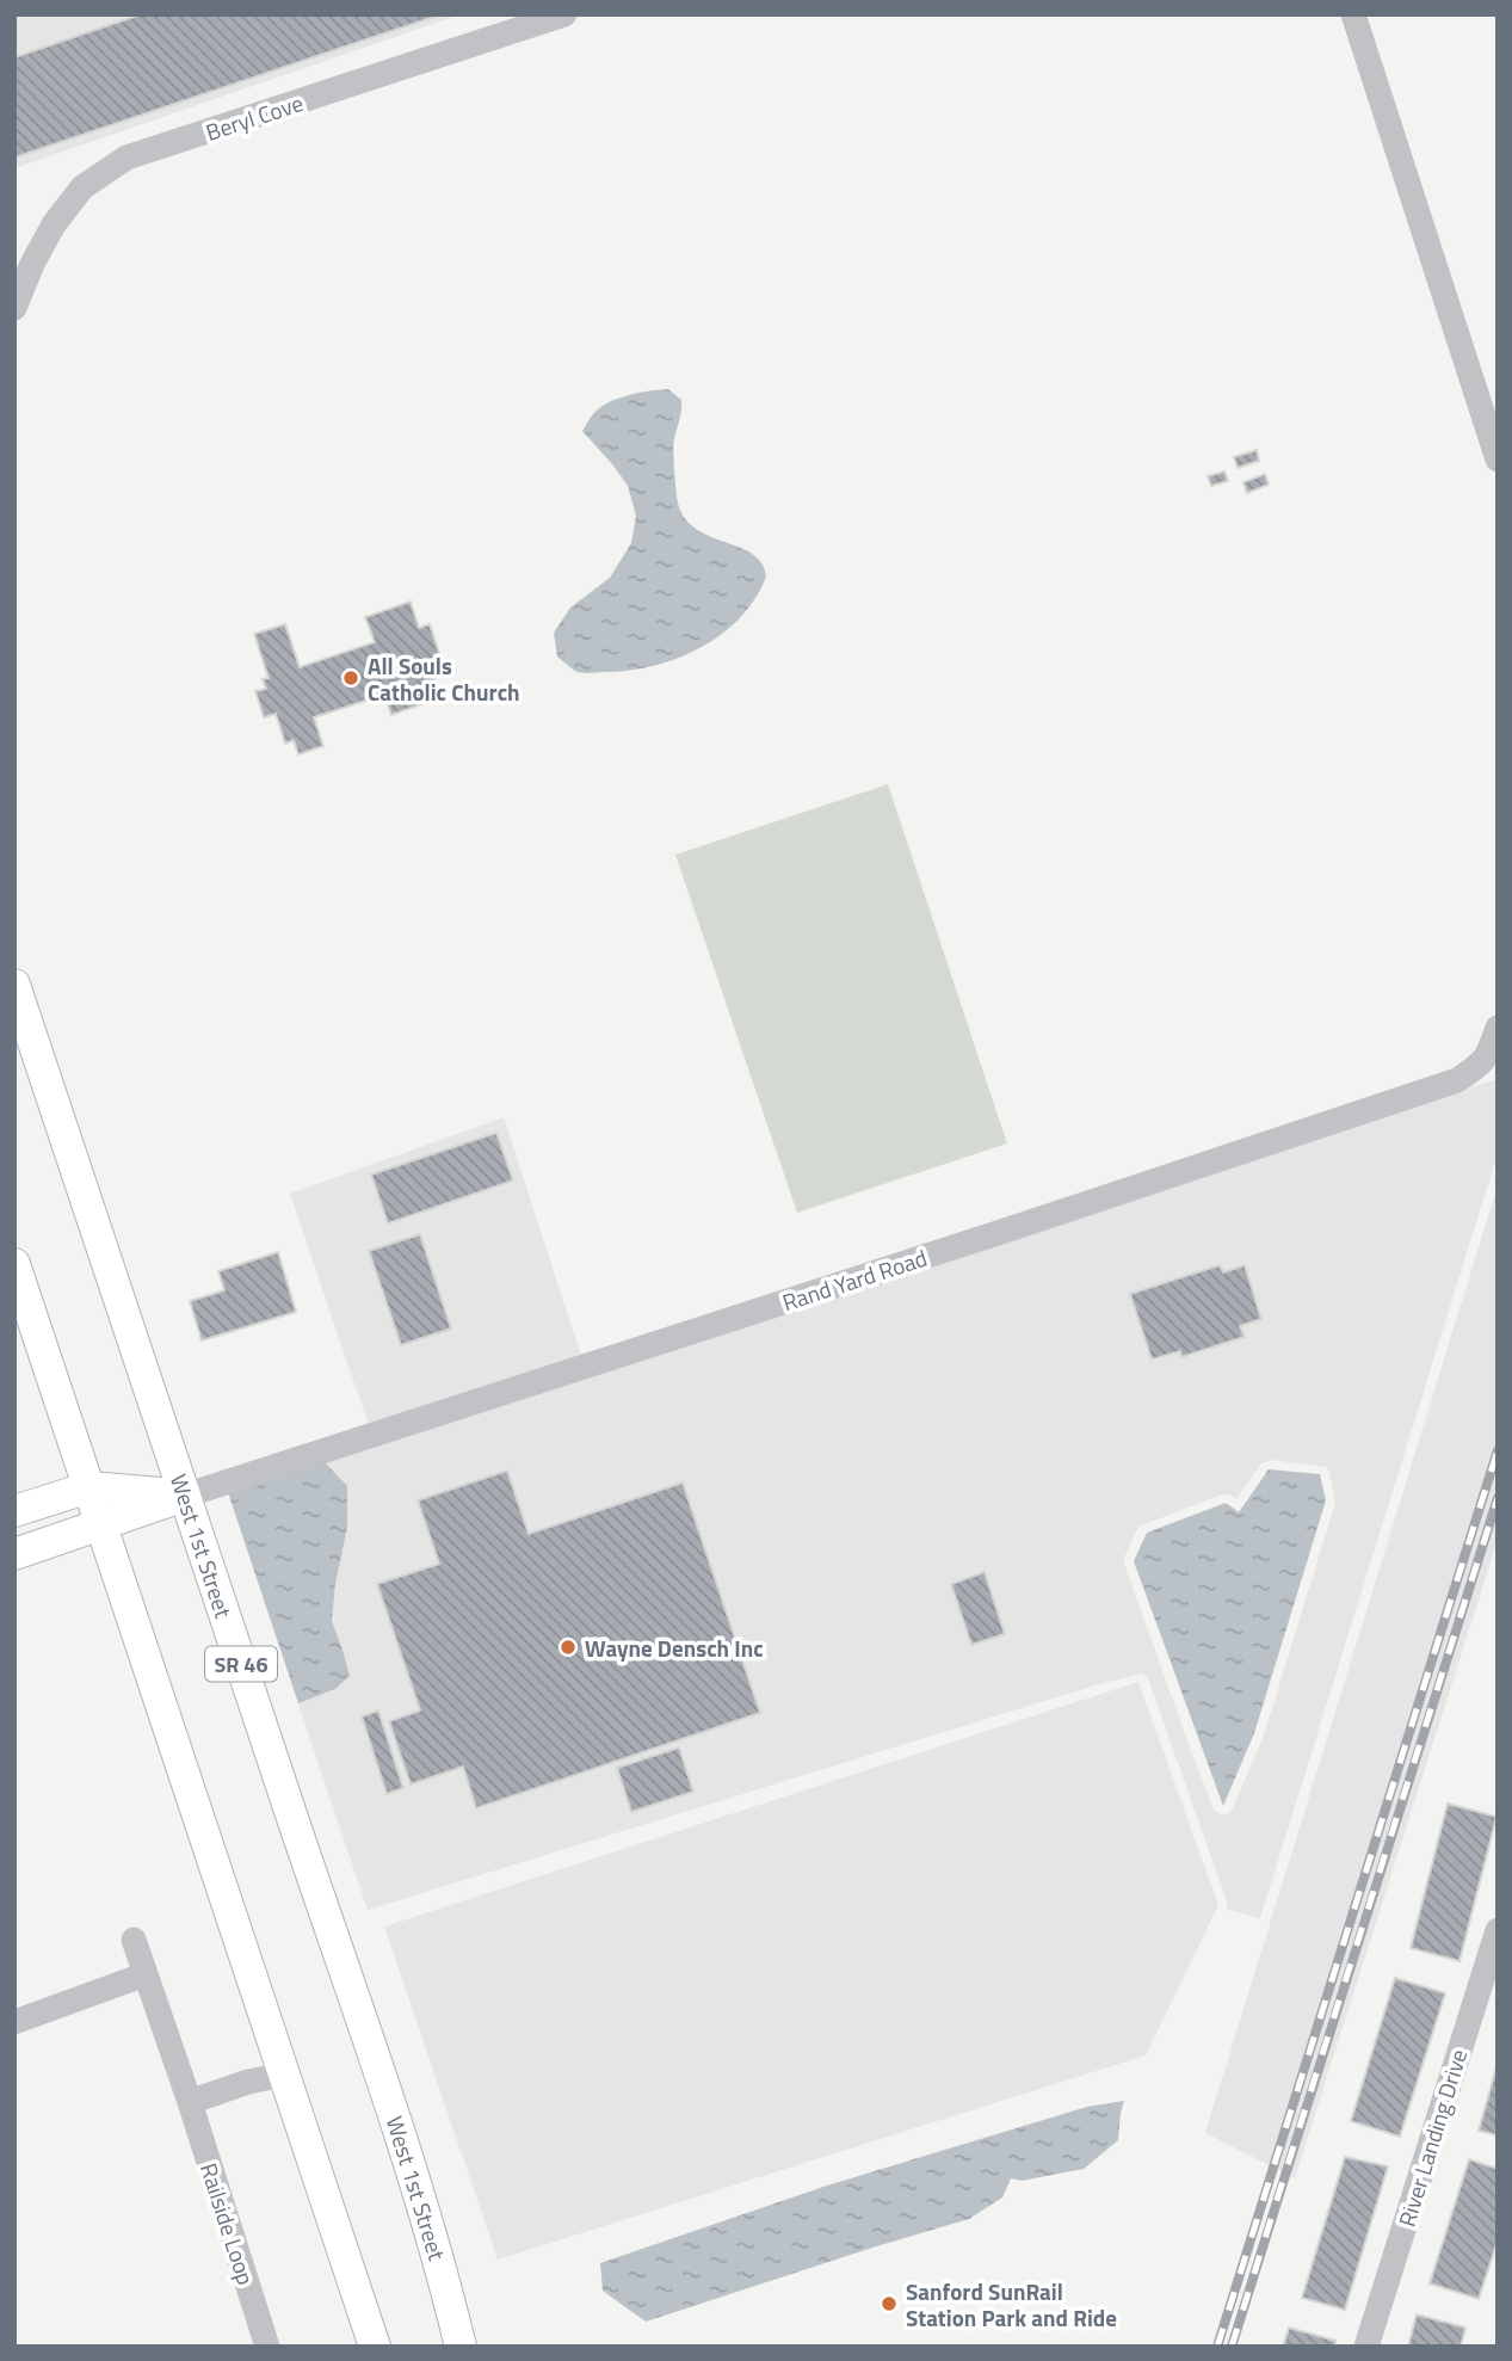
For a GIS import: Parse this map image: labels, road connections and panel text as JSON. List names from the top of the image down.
{
  "streets": {
    "main road": ["West 1st Street", "SR 46"],
    "street": [
      "Beryl Cove",
      "Rand Yard Road",
      "River Landing Drive",
      "Railside Loop"
    ]
  },
  "crossings": [
    ["Rand Yard Road", "West 1st Street"]
  ],
  "places": ["All Souls Catholic Church", "Wayne Densch Inc", "Sanford SunRail Station Park and Ride"]
}
